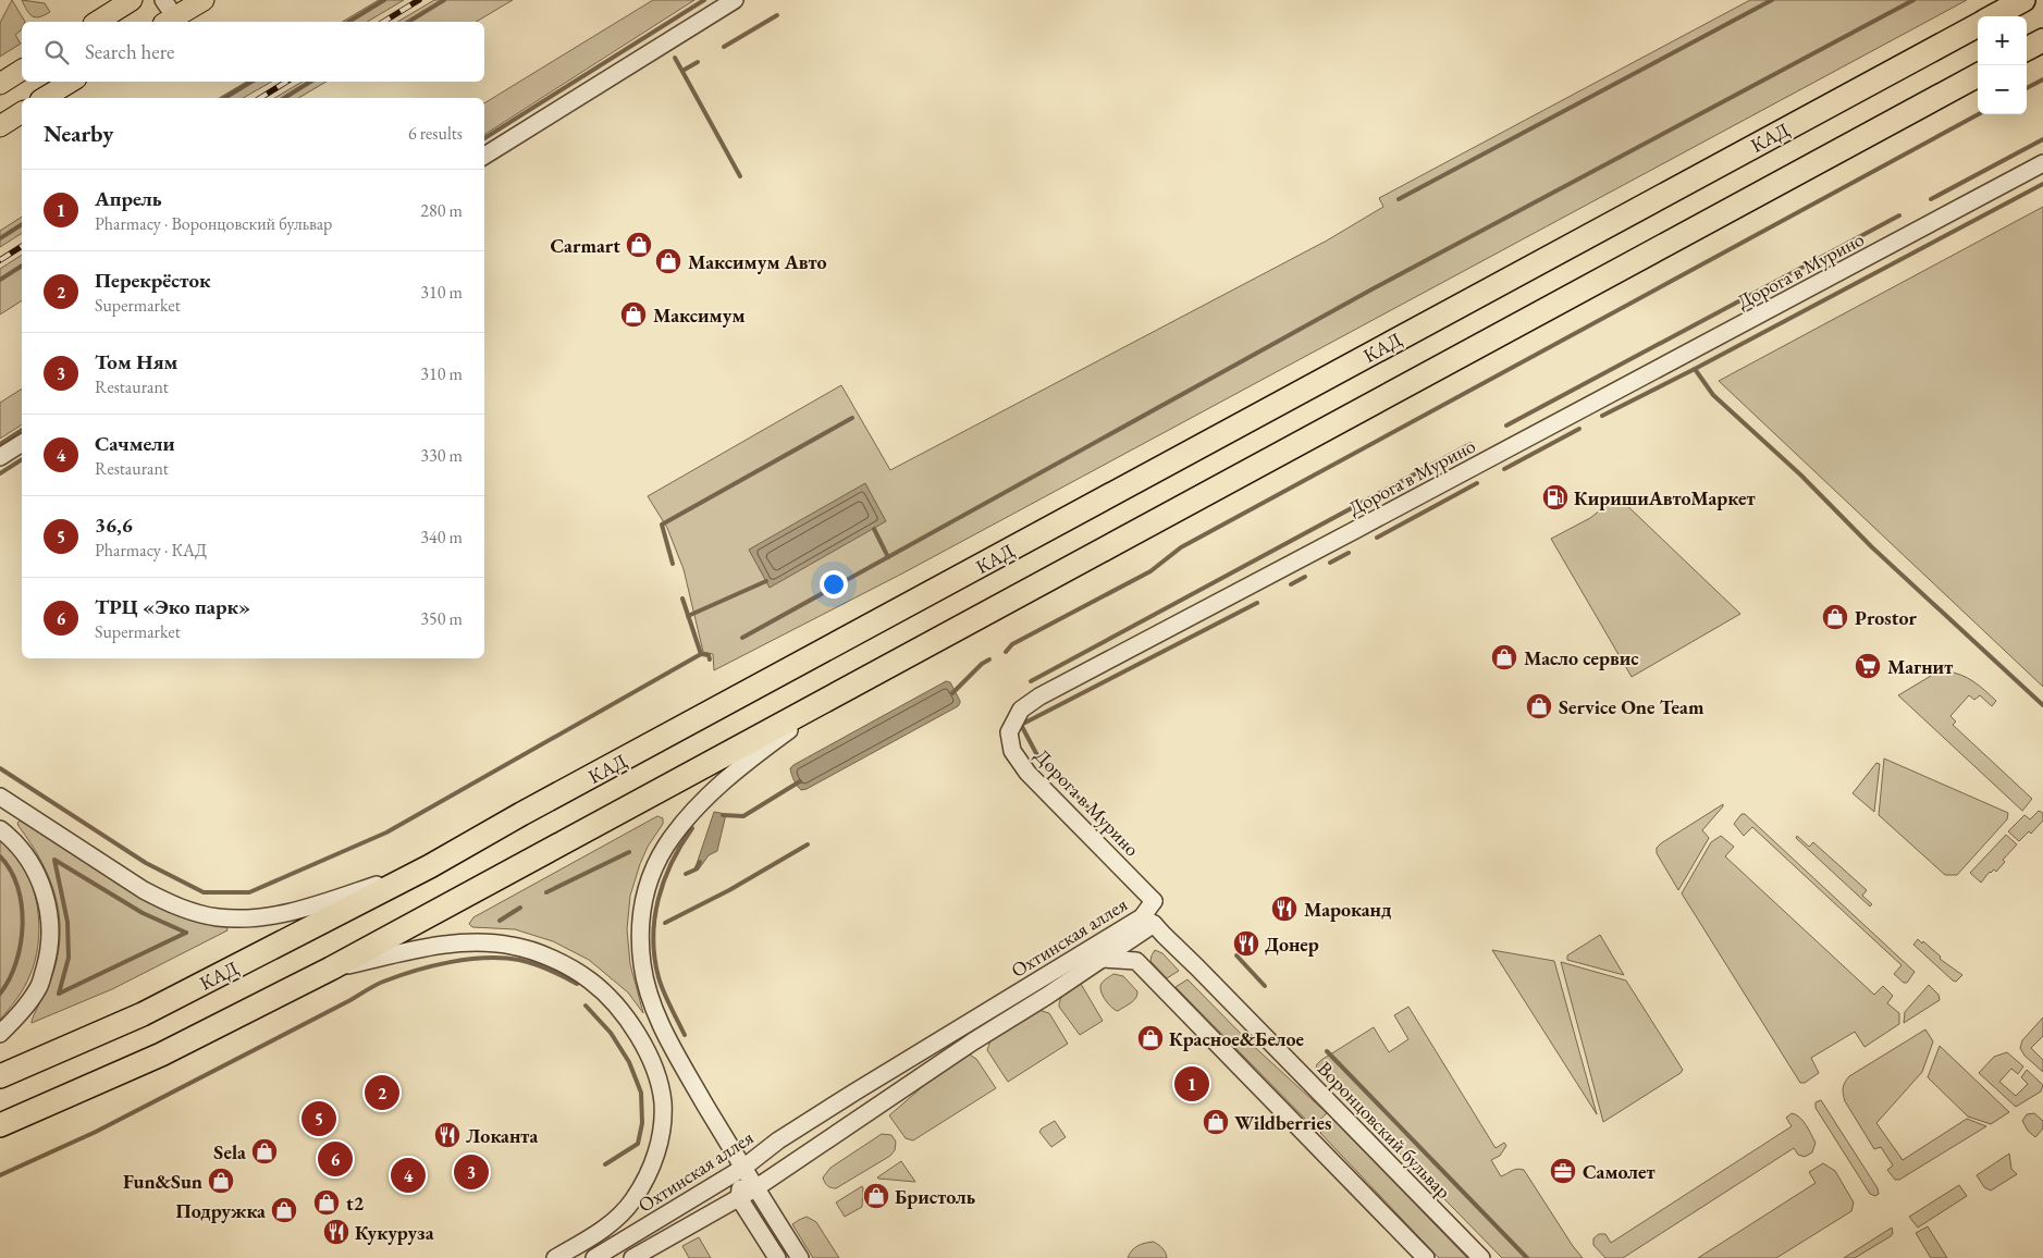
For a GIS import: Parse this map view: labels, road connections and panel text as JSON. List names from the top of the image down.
{
  "streets": {
    "highway": ["КАД"],
    "street": ["Дорога в Мурино", "Охтинская аллея", "Воронцовский бульвар"]
  },
  "crossings": [
    ["Дорога в Мурино", "Охтинская аллея"],
    ["Охтинская аллея", "Воронцовский бульвар"]
  ],
  "places": {
    "shop": [
      "Carmart",
      "Максимум Авто",
      "Максимум",
      "Prostor",
      "Масло сервис",
      "Service One Team",
      "Красное&Белое",
      "Wildberries",
      "Sela",
      "Fun&Sun",
      "Бристоль",
      "t2",
      "Подружка"
    ],
    "fuel station": ["КиришиАвтоМаркет"],
    "supermarket": ["Магнит"],
    "restaurant": [
      "Мароканд",
      "Донер",
      "Локанта",
      "Кукуруза"
    ],
    "office": ["Самолет"]
  },
  "page": {
    "map_buttons": ["+", "−"],
    "search": "Search here",
    "heading": ["Nearby", "6 results"],
    "list": [
      {
        "mark": "1",
        "name": "Апрель",
        "note": "Pharmacy · Воронцовский бульвар",
        "value": "280 m"
      },
      {
        "mark": "2",
        "name": "Перекрёсток",
        "note": "Supermarket",
        "value": "310 m"
      },
      {
        "mark": "3",
        "name": "Том Ням",
        "note": "Restaurant",
        "value": "310 m"
      },
      {
        "mark": "4",
        "name": "Сачмели",
        "note": "Restaurant",
        "value": "330 m"
      },
      {
        "mark": "5",
        "name": "36,6",
        "note": "Pharmacy · КАД",
        "value": "340 m"
      },
      {
        "mark": "6",
        "name": "ТРЦ «Эко парк»",
        "note": "Supermarket",
        "value": "350 m"
      }
    ],
    "pins": [
      "1",
      "2",
      "5",
      "6",
      "3",
      "4"
    ]
  }
}
